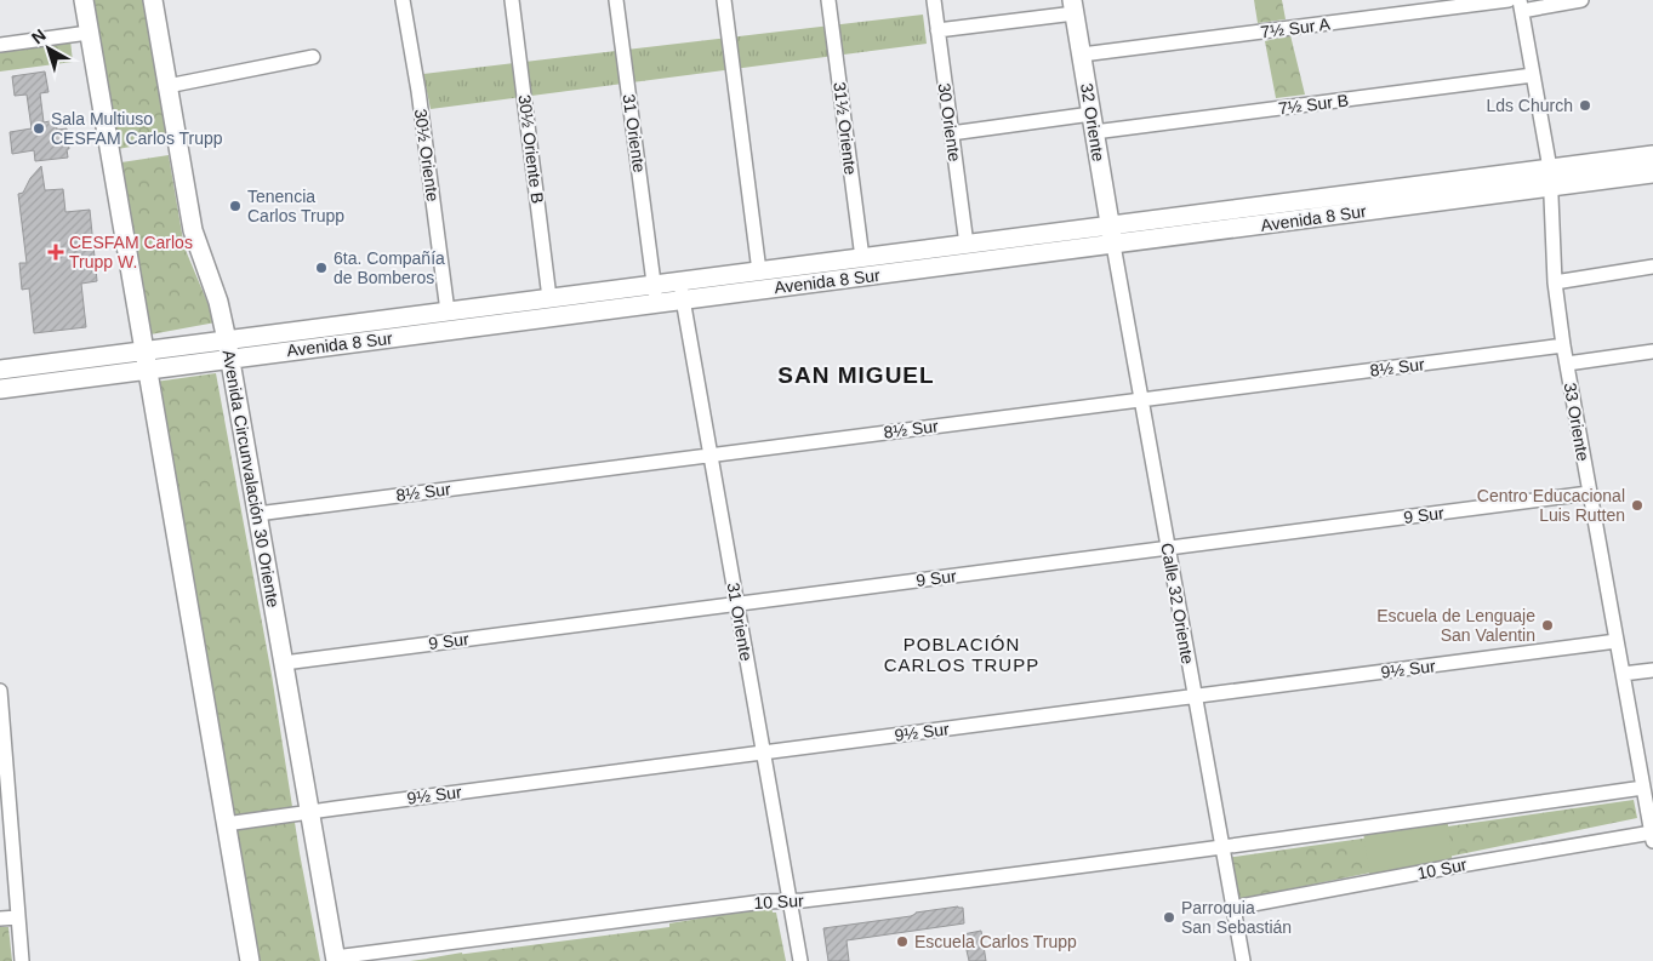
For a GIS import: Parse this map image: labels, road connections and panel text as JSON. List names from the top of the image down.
{
  "streets": {
    "street": [
      "7½ Sur A",
      "7½ Sur B",
      "30 Oriente",
      "32 Oriente",
      "31½ Oriente",
      "31 Oriente",
      "30½ Oriente B",
      "30½ Oriente",
      "Avenida 8 Sur",
      "8½ Sur",
      "33 Oriente",
      "Avenida Circunvalación 30 Oriente",
      "9 Sur",
      "Calle 32 Oriente",
      "9½ Sur",
      "10 Sur"
    ]
  },
  "crossings": [
    ["7½ Sur A", "32 Oriente"],
    ["7½ Sur B", "30 Oriente"],
    ["7½ Sur B", "32 Oriente"],
    ["7½ Sur B", "33 Oriente"],
    ["30 Oriente", "Avenida 8 Sur"],
    ["32 Oriente", "Avenida 8 Sur"],
    ["32 Oriente", "Calle 32 Oriente"],
    ["31½ Oriente", "Avenida 8 Sur"],
    ["31 Oriente", "Avenida 8 Sur"],
    ["31 Oriente", "8½ Sur"],
    ["31 Oriente", "9 Sur"],
    ["31 Oriente", "9½ Sur"],
    ["31 Oriente", "10 Sur"],
    ["30½ Oriente B", "Avenida 8 Sur"],
    ["30½ Oriente", "Avenida 8 Sur"],
    ["Avenida 8 Sur", "33 Oriente"],
    ["Avenida 8 Sur", "Avenida Circunvalación 30 Oriente"],
    ["Avenida 8 Sur", "Calle 32 Oriente"],
    ["8½ Sur", "33 Oriente"],
    ["8½ Sur", "Avenida Circunvalación 30 Oriente"],
    ["8½ Sur", "Calle 32 Oriente"],
    ["33 Oriente", "9 Sur"],
    ["33 Oriente", "9½ Sur"],
    ["33 Oriente", "10 Sur"],
    ["Avenida Circunvalación 30 Oriente", "9 Sur"],
    ["Avenida Circunvalación 30 Oriente", "9½ Sur"],
    ["Avenida Circunvalación 30 Oriente", "10 Sur"],
    ["9 Sur", "Calle 32 Oriente"],
    ["Calle 32 Oriente", "9½ Sur"],
    ["Calle 32 Oriente", "10 Sur"]
  ],
  "districts": ["SAN MIGUEL", "POBLACIÓN CARLOS TRUPP"],
  "places": {
    "other": [
      "Lds Church",
      "Sala Multiuso CESFAM Carlos Trupp",
      "Tenencia Carlos Trupp",
      "6ta. Compañía de Bomberos",
      "Centro Educacional Luis Rutten",
      "Escuela de Lenguaje San Valentin",
      "Parroquia San Sebastián",
      "Escuela Carlos Trupp"
    ],
    "health": ["CESFAM Carlos Trupp W."]
  },
  "north": "top left"
}
